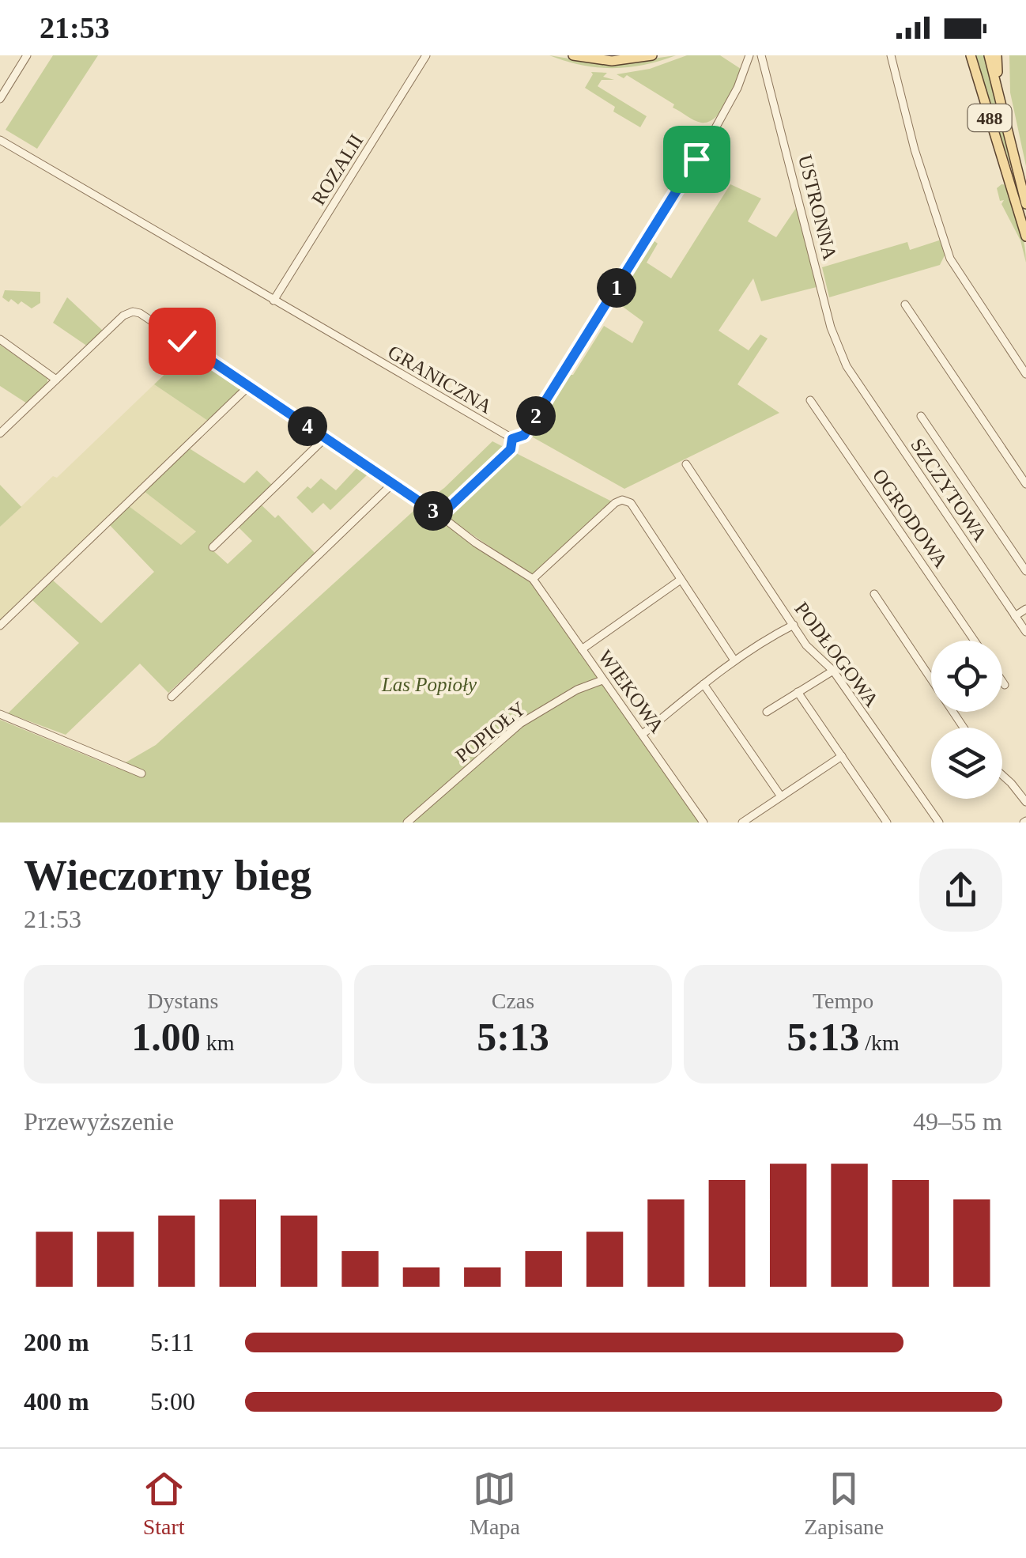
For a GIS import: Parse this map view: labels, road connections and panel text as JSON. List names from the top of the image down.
{
  "streets": {
    "main road": ["488"],
    "street": [
      "ROZALII",
      "USTRONNA",
      "GRANICZNA",
      "SZCZYTOWA",
      "OGRODOWA",
      "PODŁOGOWA",
      "WIEKOWA",
      "POPIOŁY"
    ]
  },
  "crossings": [
    ["ROZALII", "GRANICZNA"],
    ["USTRONNA", "SZCZYTOWA"],
    ["WIEKOWA", "POPIOŁY"]
  ],
  "parks": ["Las Popioły"],
  "page": {
    "status": "21:53",
    "pins": [
      "1",
      "2",
      "4",
      "3"
    ],
    "heading": ["Wieczorny bieg", "21:53"],
    "stats": [
      ["Dystans", "1.00 km"],
      ["Czas", "5:13"],
      ["Tempo", "5:13 /km"]
    ],
    "chart": ["Przewyższenie", "49–55 m"],
    "list": [
      {
        "name": "200 m",
        "note": "5:11"
      },
      {
        "name": "400 m",
        "note": "5:00"
      }
    ],
    "tabs": ["Start", "Mapa", "Zapisane"]
  }
}
